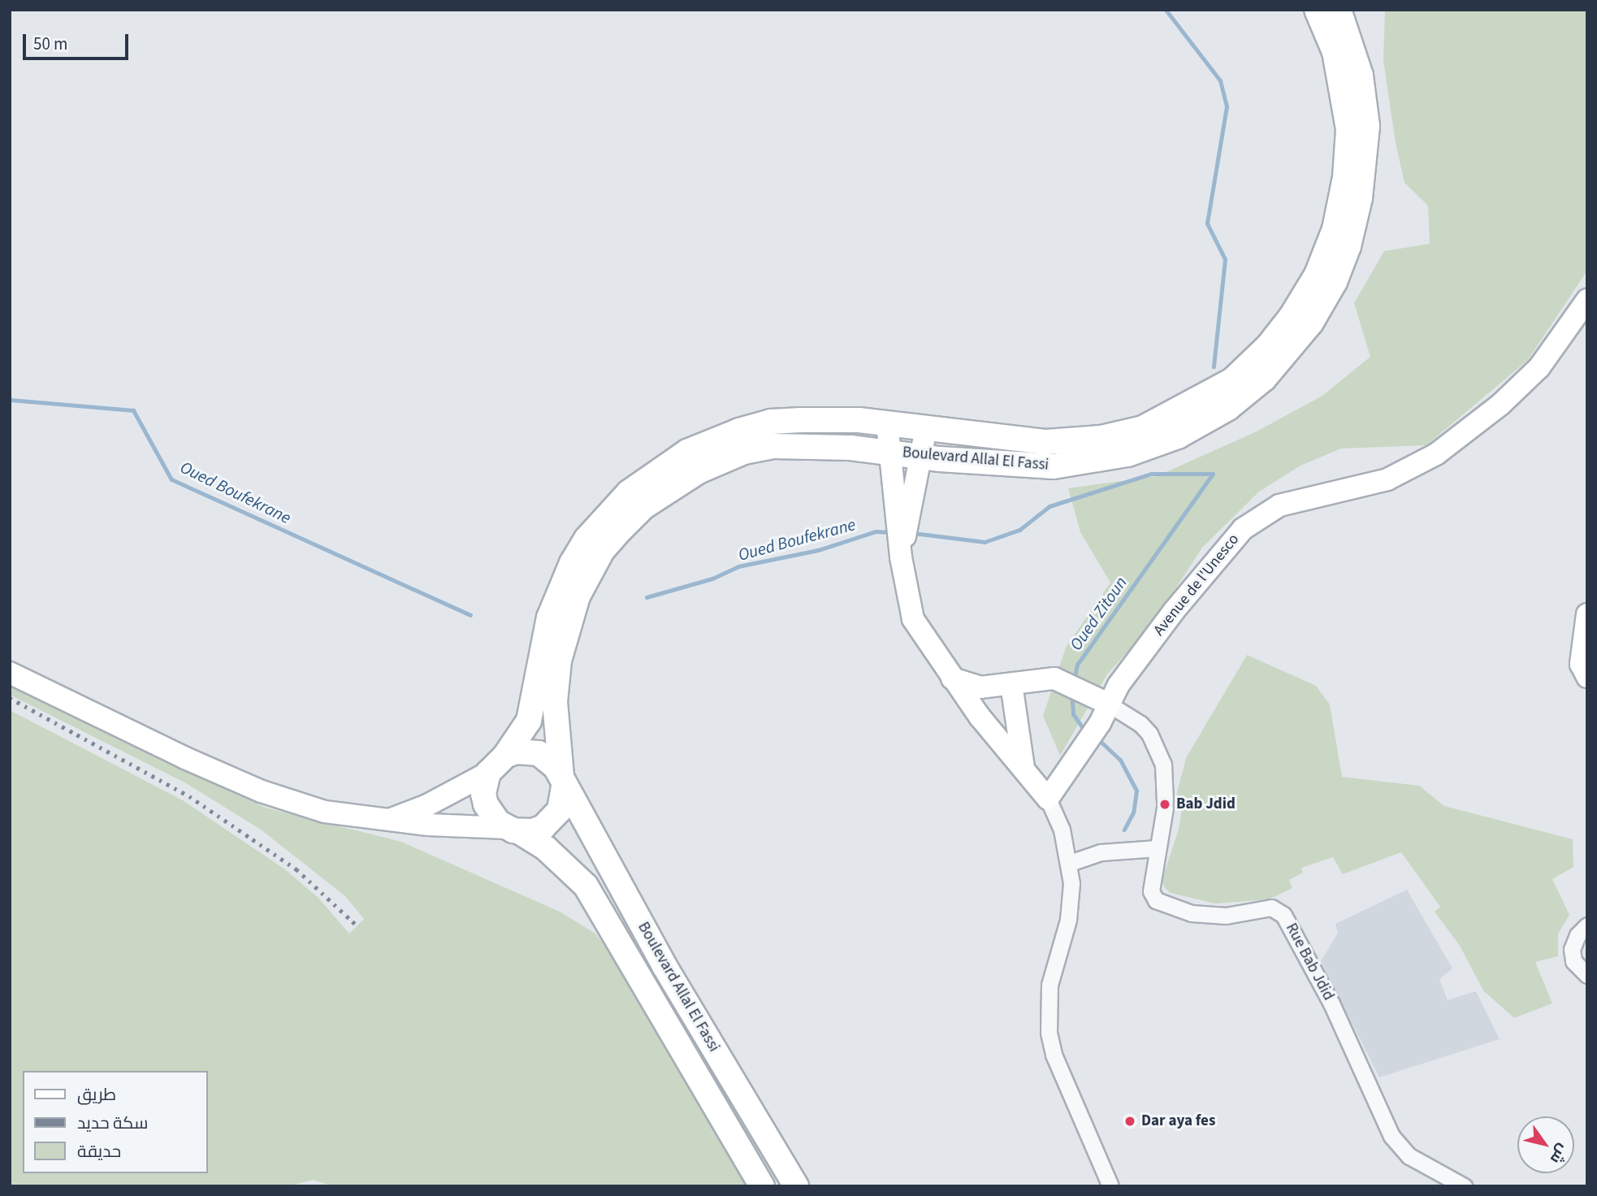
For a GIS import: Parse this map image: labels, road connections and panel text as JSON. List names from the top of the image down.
{
  "streets": {
    "main road": ["Boulevard Allal El Fassi", "Avenue de l'Unesco", "Rue Bab Jdid"]
  },
  "crossings": [
    ["Avenue de l'Unesco", "Rue Bab Jdid"]
  ],
  "water": ["Oued Boufekrane", "Oued Zitoun"],
  "places": ["Bab Jdid", "Dar aya fes"],
  "legend": ["طريق", "سكة حديد", "حديقة"],
  "scale_bar": "50 m",
  "north": "bottom right"
}
